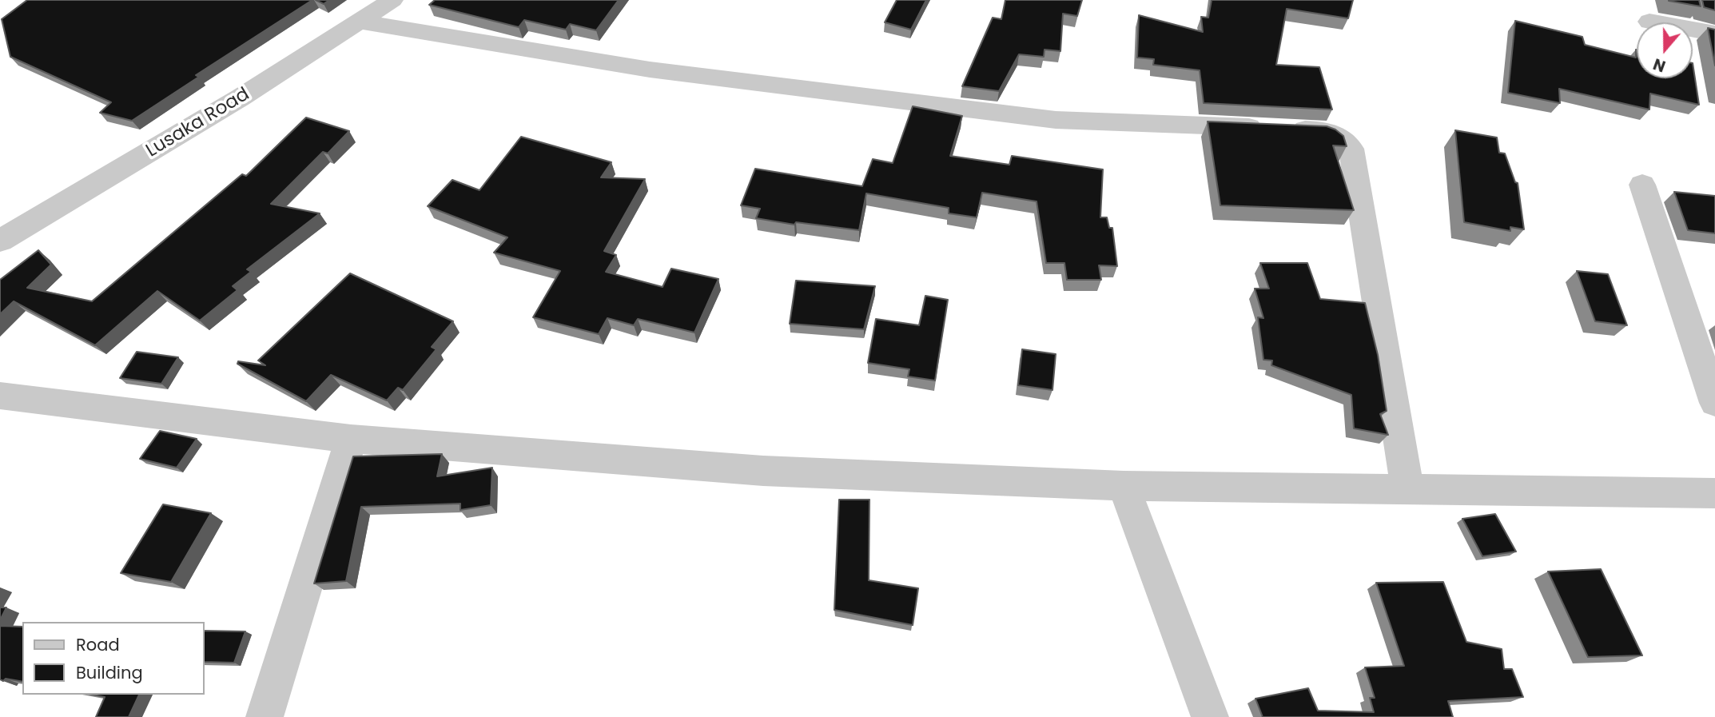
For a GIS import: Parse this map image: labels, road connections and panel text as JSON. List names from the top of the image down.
{
  "streets": {
    "street": ["Lusaka Road"]
  },
  "legend": ["Road", "Building"],
  "north": "bottom"
}
